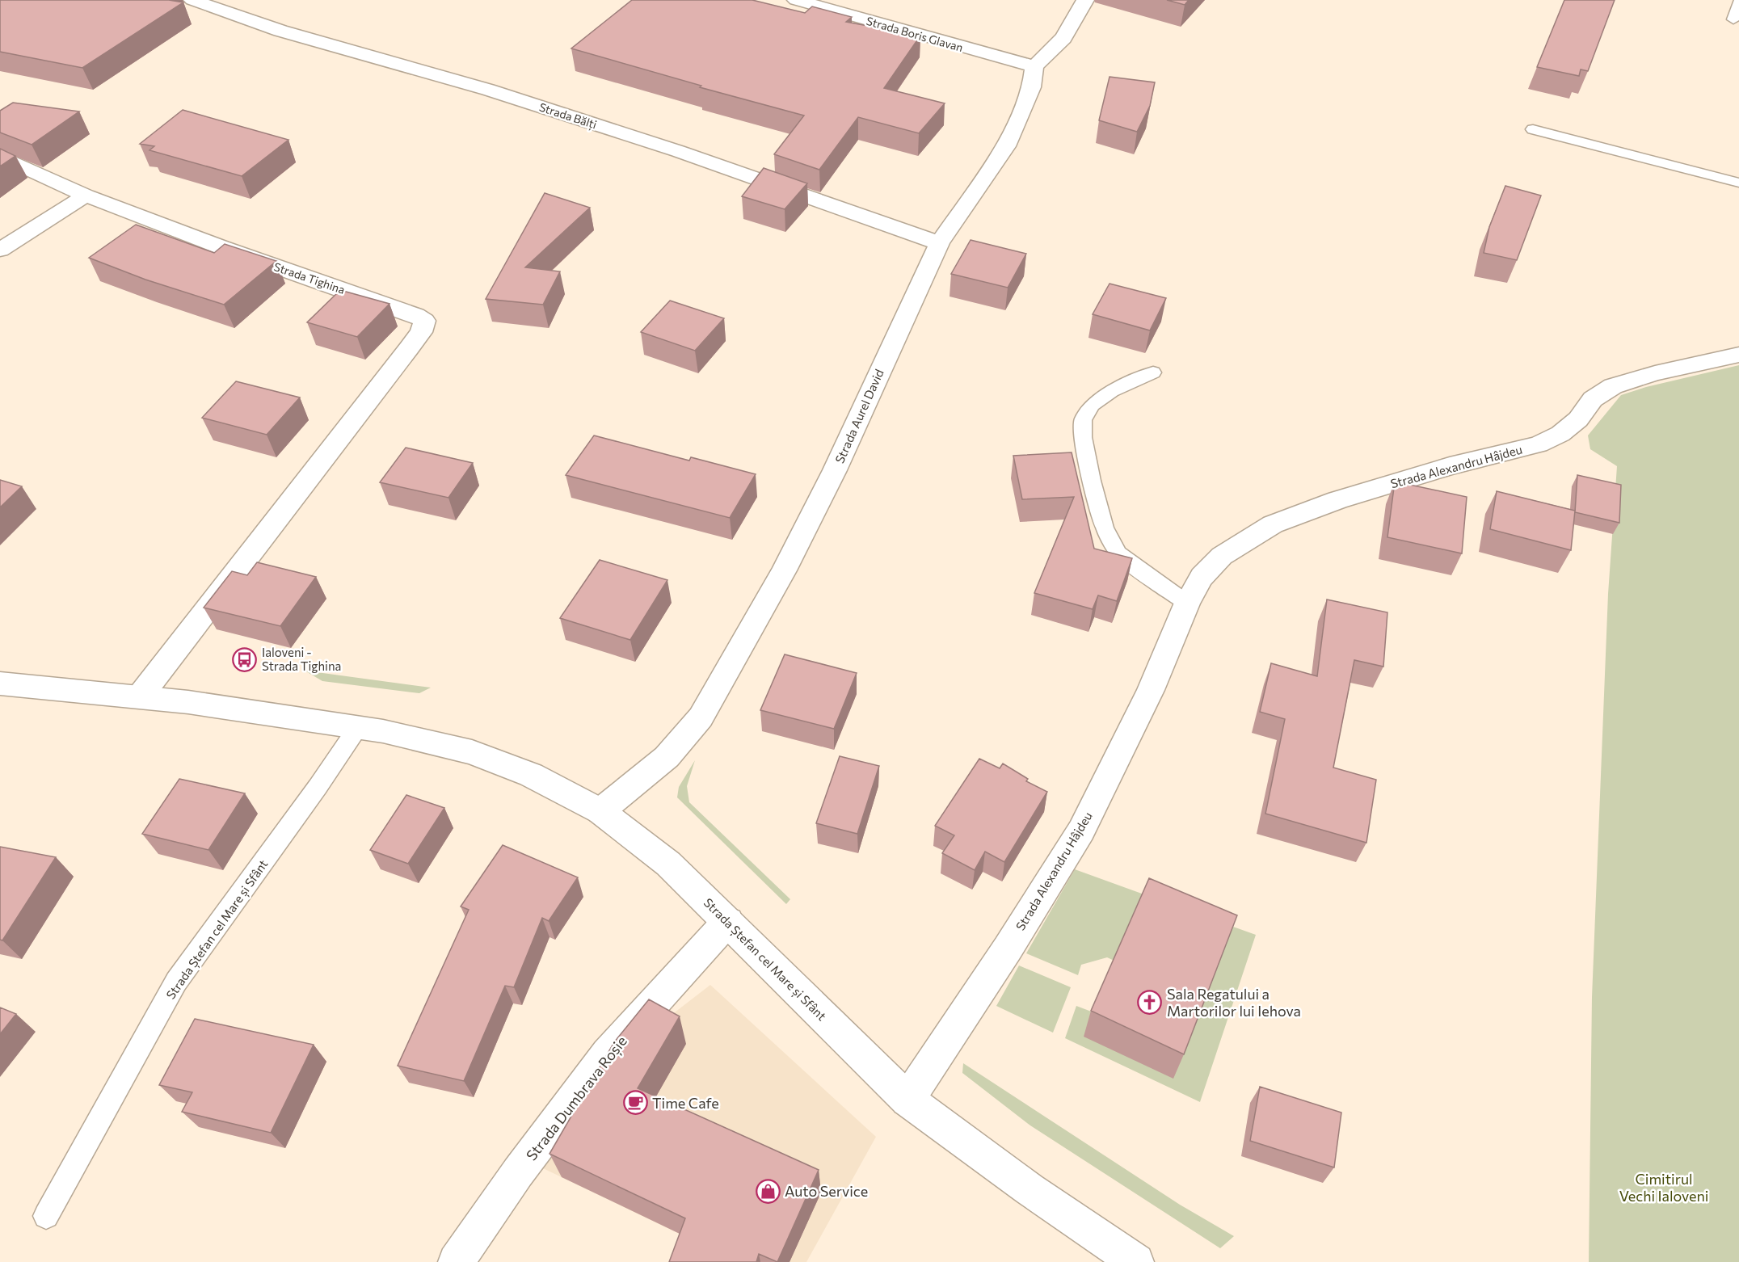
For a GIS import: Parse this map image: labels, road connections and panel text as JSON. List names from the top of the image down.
{
  "streets": {
    "street": [
      "Strada Boris Glavan",
      "Strada Bălți",
      "Strada Tighina",
      "Strada Aurel David",
      "Strada Alexandru Hâjdeu",
      "Strada Ștefan cel Mare și Sfânt",
      "Strada Dumbrava Roșie"
    ]
  },
  "crossings": [
    ["Strada Boris Glavan", "Strada Aurel David"],
    ["Strada Bălți", "Strada Aurel David"],
    ["Strada Tighina", "Strada Ștefan cel Mare și Sfânt"],
    ["Strada Aurel David", "Strada Ștefan cel Mare și Sfânt"],
    ["Strada Alexandru Hâjdeu", "Strada Ștefan cel Mare și Sfânt"],
    ["Strada Ștefan cel Mare și Sfânt", "Strada Dumbrava Roșie"]
  ],
  "parks": ["Cimitirul Vechi Ialoveni"],
  "places": {
    "bus stop": ["Ialoveni - Strada Tighina"],
    "church": ["Sala Regatului a Martorilor lui Iehova"],
    "cafe": ["Time Cafe"],
    "shop": ["Auto Service"]
  }
}
